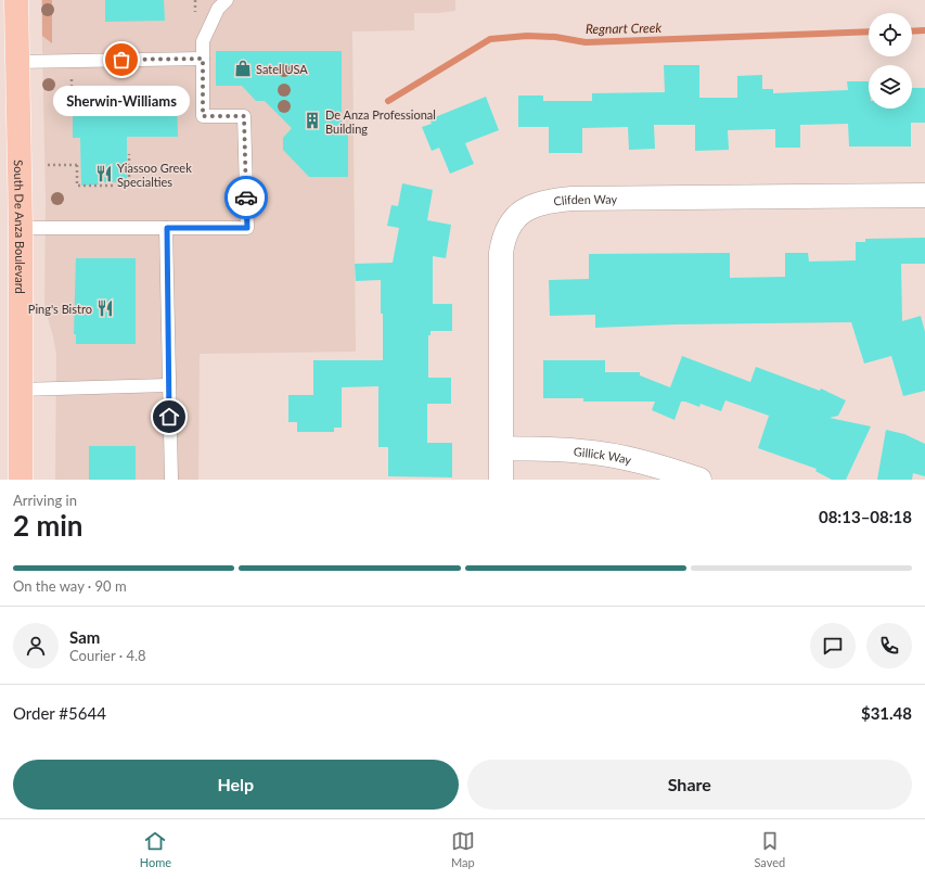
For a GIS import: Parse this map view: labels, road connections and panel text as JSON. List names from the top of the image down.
{
  "streets": {
    "main road": ["South De Anza Boulevard"],
    "street": ["Clifden Way", "Gillick Way"]
  },
  "crossings": [
    ["Clifden Way", "Gillick Way"]
  ],
  "water": ["Regnart Creek"],
  "places": {
    "other": ["Sherwin-Williams"],
    "shop": ["Satel USA"],
    "building": ["De Anza Professional Building"],
    "restaurant": ["Yiassoo Greek Specialties", "Ping's Bistro"]
  },
  "page": {
    "bubble": "Sherwin-Williams",
    "heading": ["2 min", "Arriving in", "08:13–08:18"],
    "panel": [
      "Sam",
      "Courier · 4.8",
      "Order #5644",
      "$31.48"
    ],
    "bar": "On the way · 90 m",
    "buttons": ["Help", "Share"],
    "tabs": ["Home", "Map", "Saved"]
  }
}
